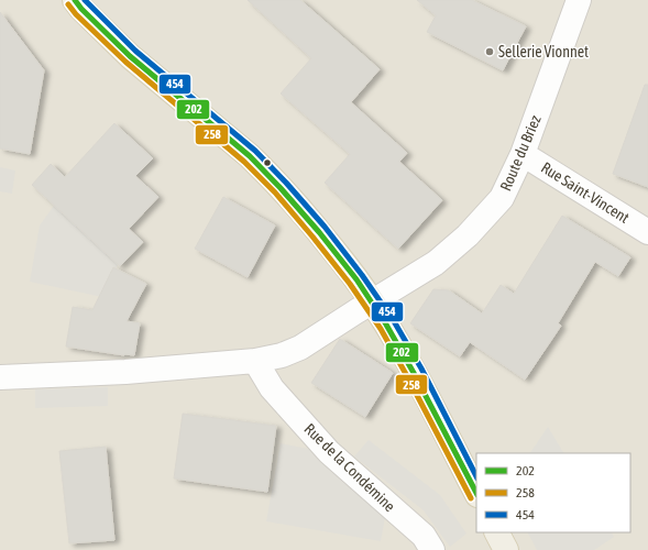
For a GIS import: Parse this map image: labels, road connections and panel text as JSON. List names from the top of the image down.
{
  "streets": {
    "street": ["Route du Briez", "Rue Saint-Vincent", "Rue de la Condémine"]
  },
  "crossings": [
    ["Route du Briez", "Rue Saint-Vincent"]
  ],
  "places": ["Sellerie Vionnet"],
  "lines": ["transit line 202", "transit line 454", "transit line 258"],
  "legend": ["202", "258", "454"]
}
